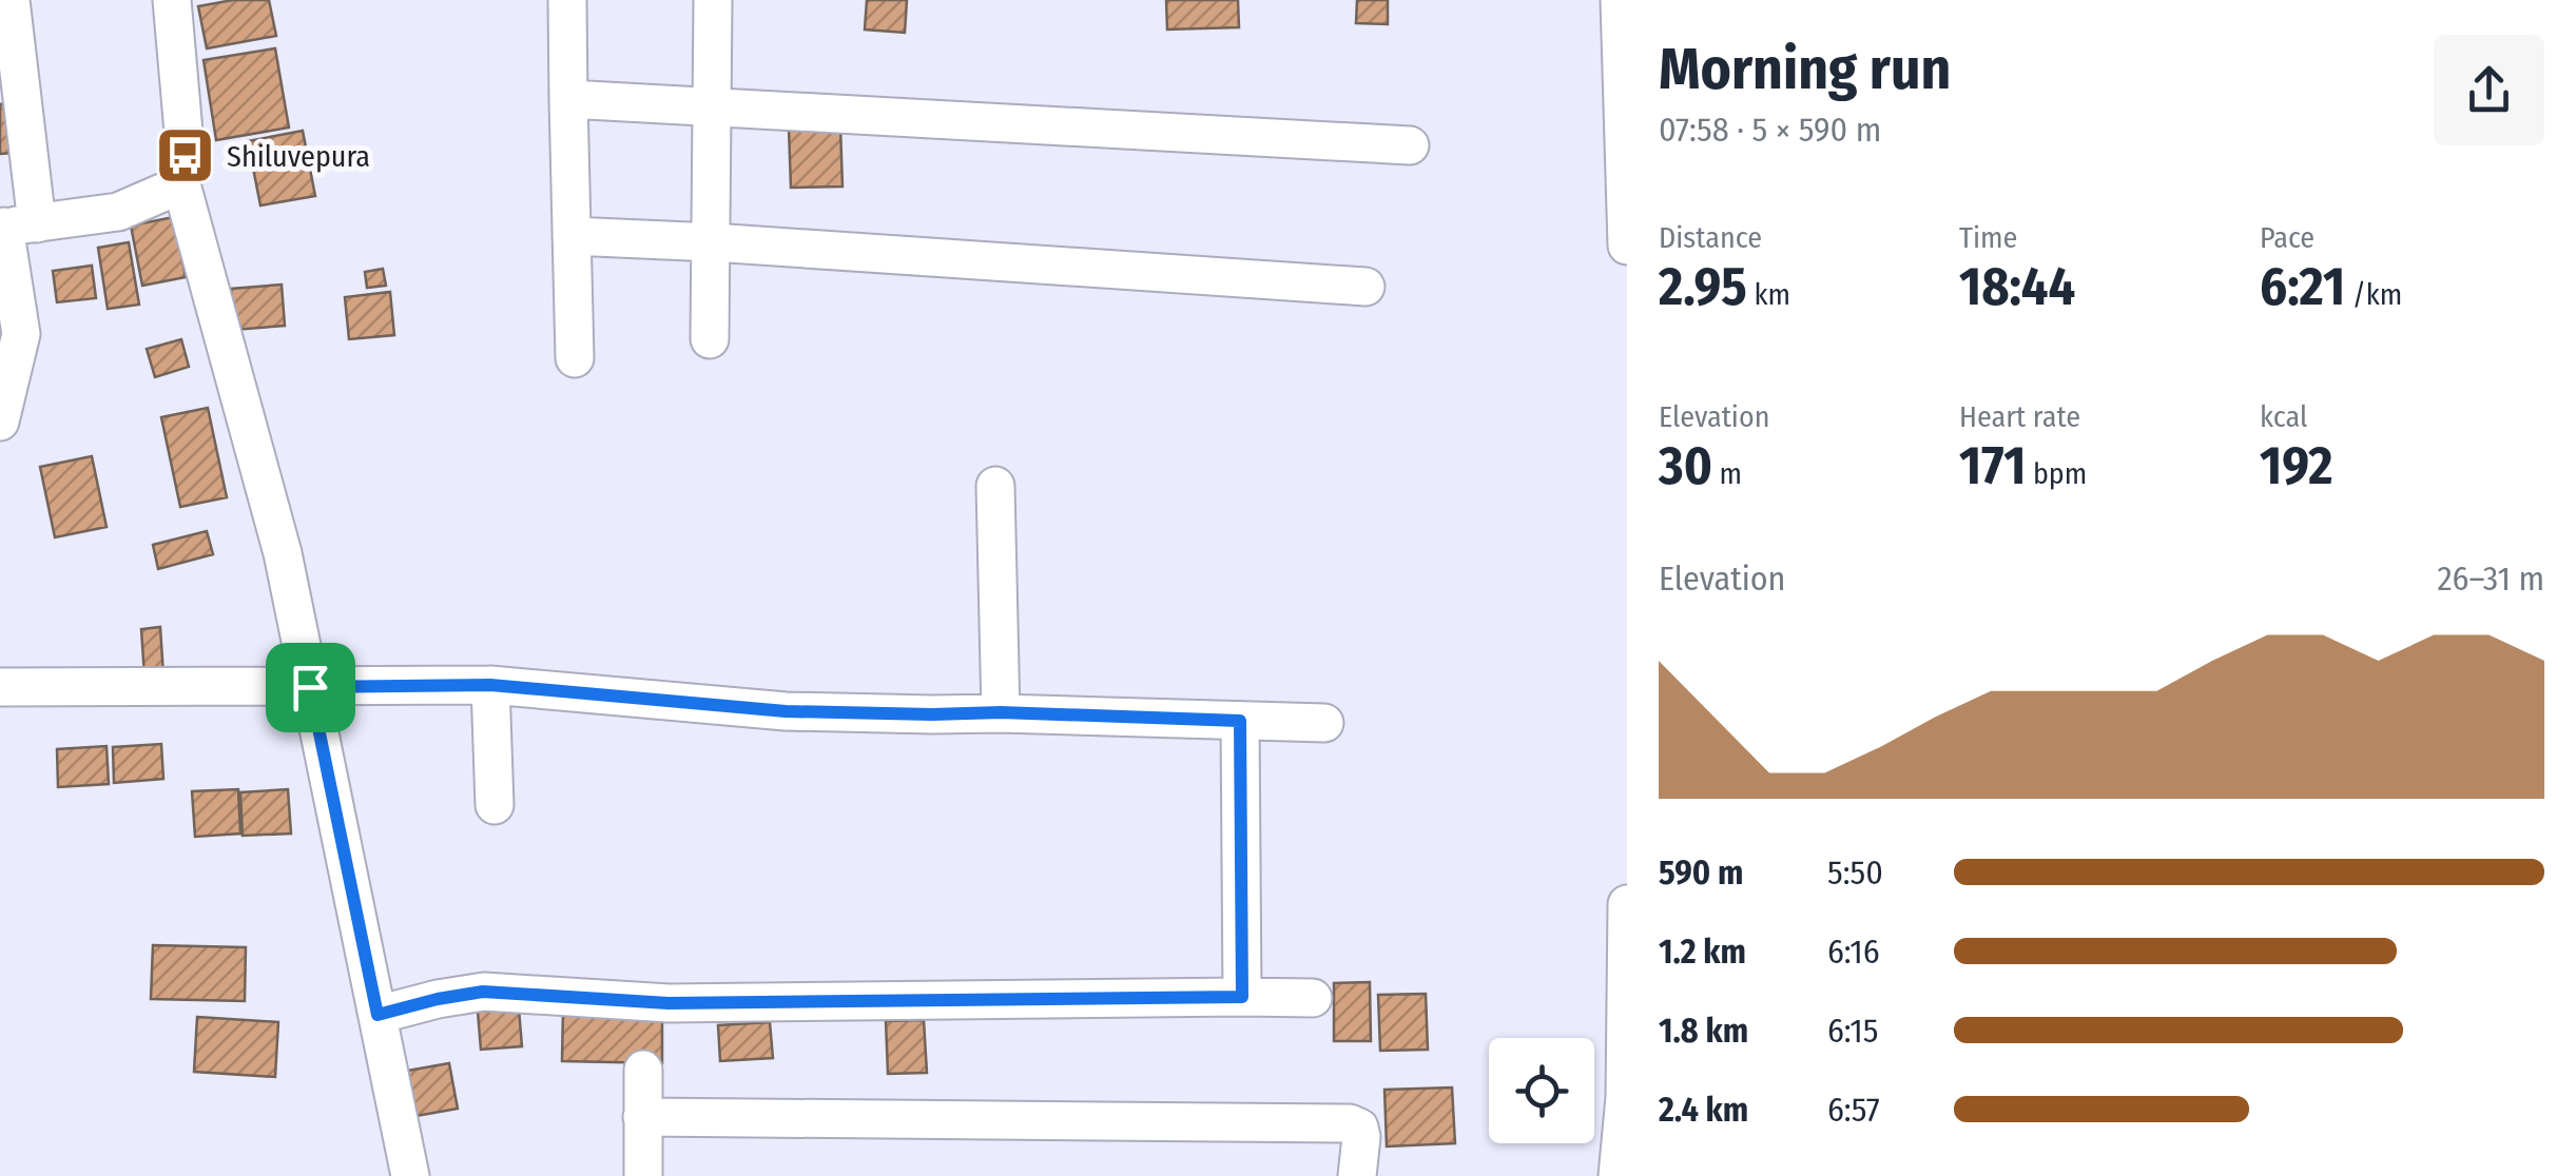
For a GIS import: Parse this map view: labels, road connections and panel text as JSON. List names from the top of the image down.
{
  "places": {
    "bus stop": ["Shiluvepura"]
  },
  "page": {
    "heading": ["Morning run", "07:58 · 5 × 590 m"],
    "stats": [
      ["Distance", "2.95 km"],
      ["Time", "18:44"],
      ["Pace", "6:21 /km"],
      ["Elevation", "30 m"],
      ["Heart rate", "171 bpm"],
      ["kcal", "192"]
    ],
    "chart": ["Elevation", "26–31 m"],
    "list": [
      {
        "name": "590 m",
        "note": "5:50"
      },
      {
        "name": "1.2 km",
        "note": "6:16"
      },
      {
        "name": "1.8 km",
        "note": "6:15"
      },
      {
        "name": "2.4 km",
        "note": "6:57"
      }
    ]
  }
}
